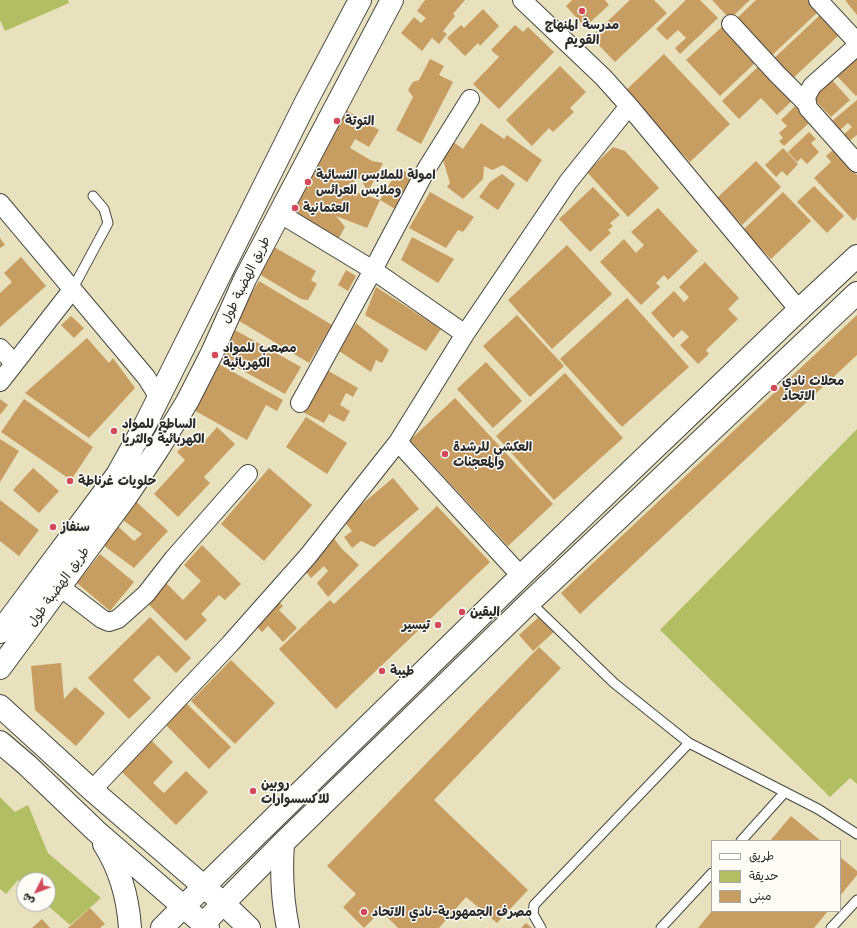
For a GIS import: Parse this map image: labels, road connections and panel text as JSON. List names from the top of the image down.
{
  "streets": {
    "main road": ["طريق الهضبة طول"]
  },
  "places": [
    "مدرسة المنهاج القويم",
    "التوتة",
    "امولة للملابس النسائية وملابس العرائس",
    "العثمانية",
    "مصعب للمواد الكهربائية",
    "محلات نادي الاتحاد",
    "الساطع للمواد الكهربائية والثريا",
    "العكشي للرشدة والمعجنات",
    "حلويات غرناطة",
    "سنفاز",
    "اليقين",
    "تيسير",
    "طيبة",
    "روبين للاكسسوارات",
    "مصرف الجمهورية-نادي الاتحاد"
  ],
  "legend": ["طريق", "حديقة", "مبنى"],
  "north": "bottom left"
}
